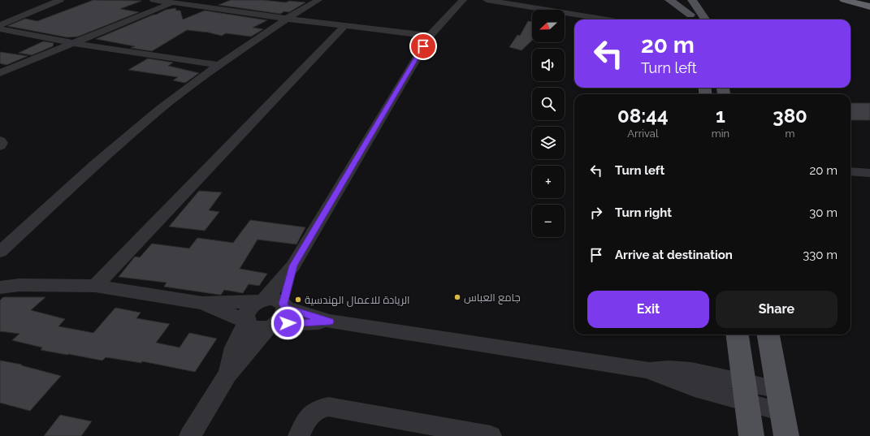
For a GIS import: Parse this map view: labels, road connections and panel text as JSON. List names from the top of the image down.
{
  "places": ["جامع العباس", "الريادة للاعمال الهندسية"],
  "north": "left",
  "page": {
    "map_buttons": ["+", "−"],
    "turn": ["20 m", "Turn left"],
    "eta": [
      "08:44",
      "Arrival",
      "1",
      "min",
      "380",
      "m"
    ],
    "list": [
      {
        "name": "Turn left",
        "value": "20 m"
      },
      {
        "name": "Turn right",
        "value": "30 m"
      },
      {
        "name": "Arrive at destination",
        "value": "330 m"
      }
    ],
    "buttons": ["Exit", "Share"]
  }
}
